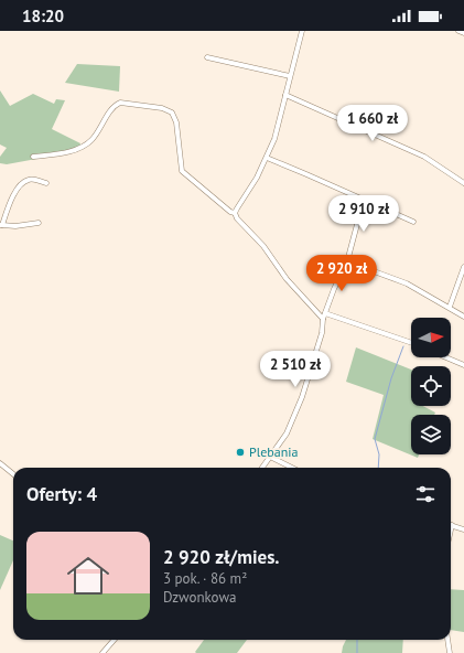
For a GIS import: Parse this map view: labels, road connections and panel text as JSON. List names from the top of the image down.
{
  "places": ["Plebania"],
  "north": "right",
  "page": {
    "status": "18:20",
    "price": [
      "1 660 zł",
      "2 910 zł",
      "2 920 zł",
      "2 510 zł"
    ],
    "heading": "Oferty: 4",
    "list": [
      {
        "name": "2 920 zł/mies.",
        "note": "3 pok. · 86 m² · Dzwonkowa"
      }
    ]
  }
}
